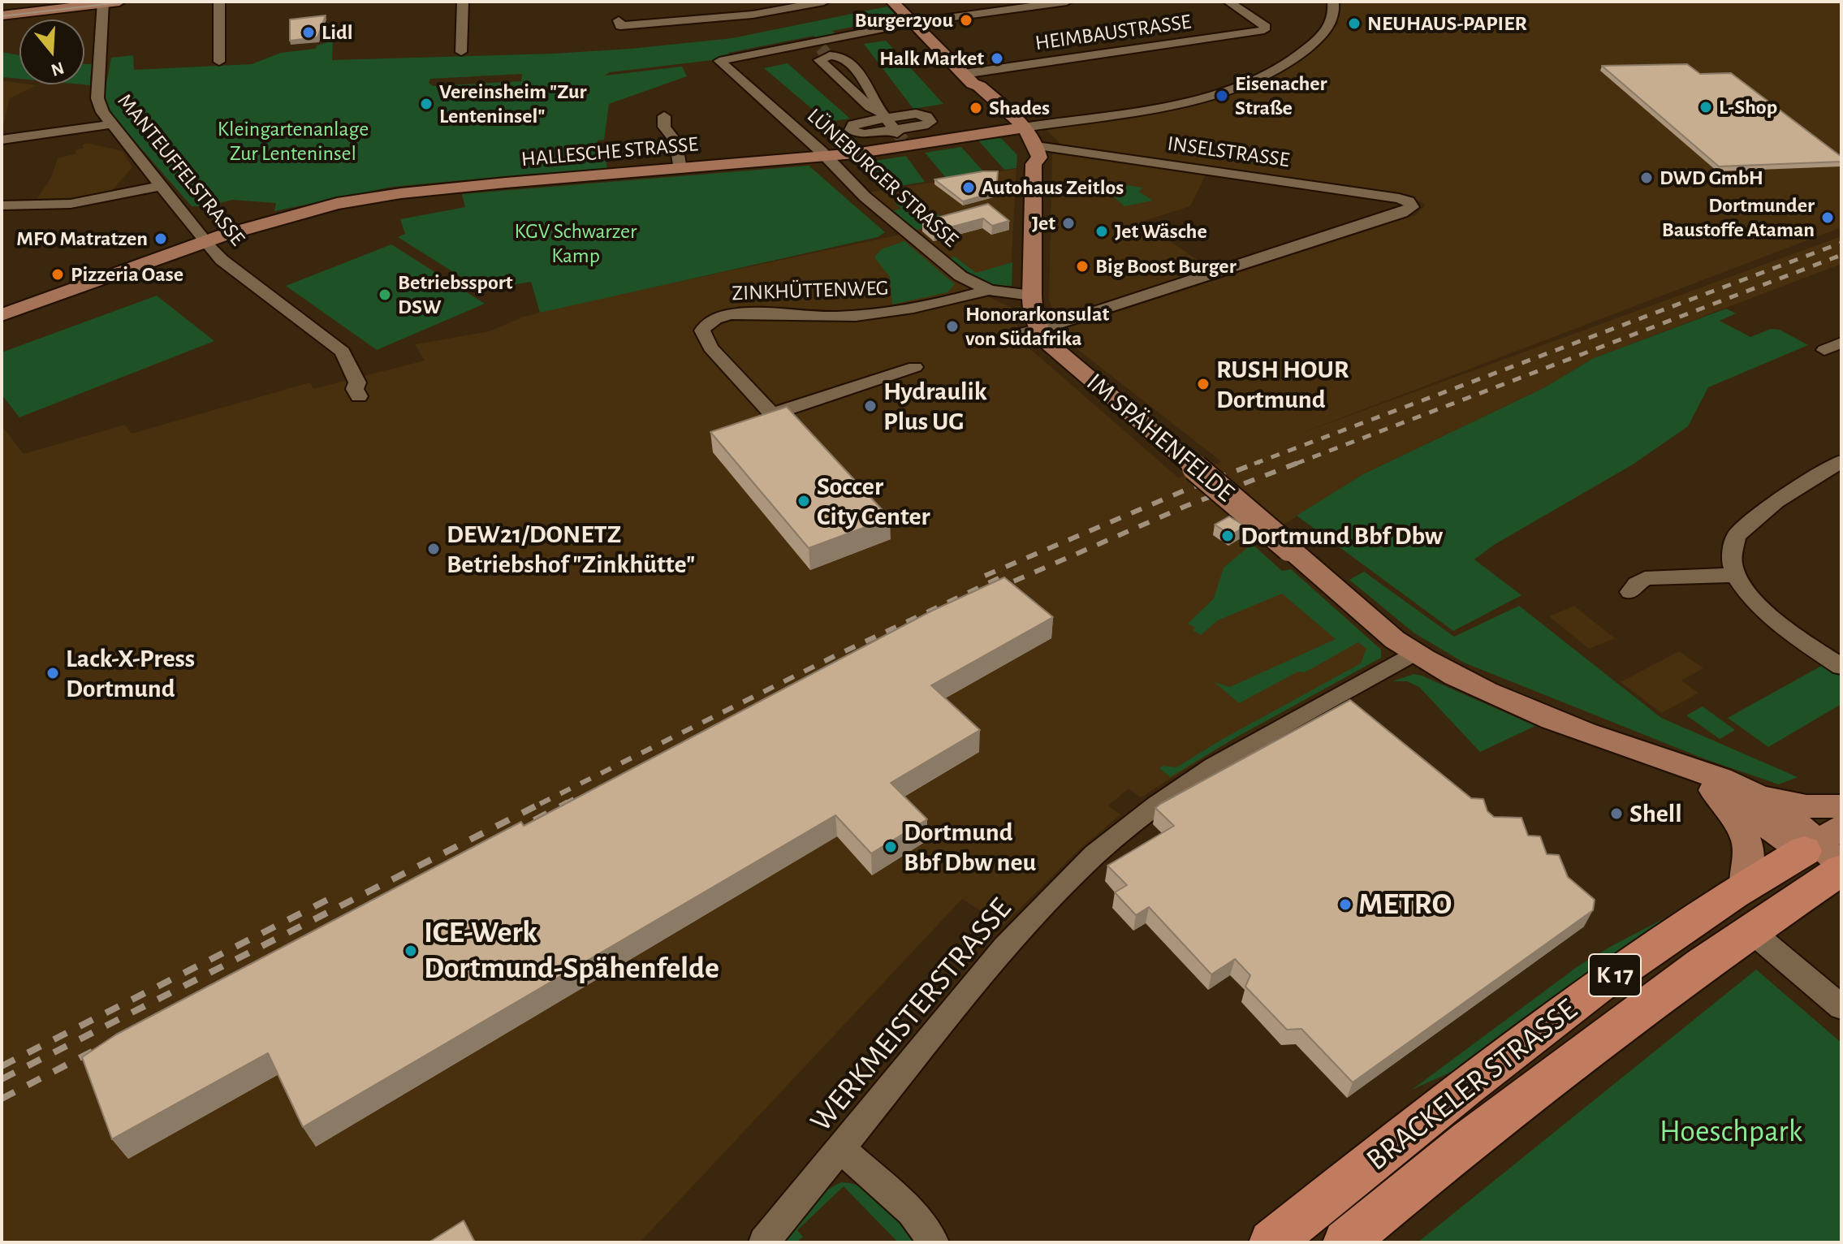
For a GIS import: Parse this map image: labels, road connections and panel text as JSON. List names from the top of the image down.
{
  "streets": {
    "highway": ["K 17", "BRACKELER STRASSE"],
    "main road": ["HALLESCHE STRASSE", "IM SPÄHENFELDE"],
    "street": [
      "HEIMBAUSTRASSE",
      "INSELSTRASSE",
      "MANTEUFFELSTRASSE",
      "LÜNEBURGER STRASSE",
      "ZINKHÜTTENWEG",
      "WERKMEISTERSTRASSE"
    ]
  },
  "crossings": [
    ["HALLESCHE STRASSE", "MANTEUFFELSTRASSE"],
    ["HALLESCHE STRASSE", "LÜNEBURGER STRASSE"],
    ["INSELSTRASSE", "IM SPÄHENFELDE"],
    ["LÜNEBURGER STRASSE", "ZINKHÜTTENWEG"],
    ["IM SPÄHENFELDE", "WERKMEISTERSTRASSE"],
    ["IM SPÄHENFELDE", "BRACKELER STRASSE"]
  ],
  "parks": ["Kleingartenanlage Zur Lenteninsel", "KGV Schwarzer Kamp", "Hoeschpark"],
  "places": [
    "Burger2you",
    "NEUHAUS-PAPIER",
    "Lidl",
    "Halk Market",
    "Eisenacher Straße",
    "Vereinsheim \"Zur Lenteninsel\"",
    "L-Shop",
    "Shades",
    "DWD GmbH",
    "Autohaus Zeitlos",
    "Dortmunder Baustoffe Ataman",
    "Jet",
    "Jet Wäsche",
    "MFO Matratzen",
    "Big Boost Burger",
    "Pizzeria Oase",
    "Betriebssport DSW",
    "Honorarkonsulat von Südafrika",
    "RUSH HOUR Dortmund",
    "Hydraulik Plus UG",
    "Soccer City Center",
    "Dortmund Bbf Dbw",
    "DEW21/DONETZ Betriebshof \"Zinkhütte\"",
    "Lack-X-Press Dortmund",
    "Shell",
    "Dortmund Bbf Dbw neu",
    "METRO",
    "ICE-Werk Dortmund-Spähenfelde"
  ],
  "north": "bottom"
}
